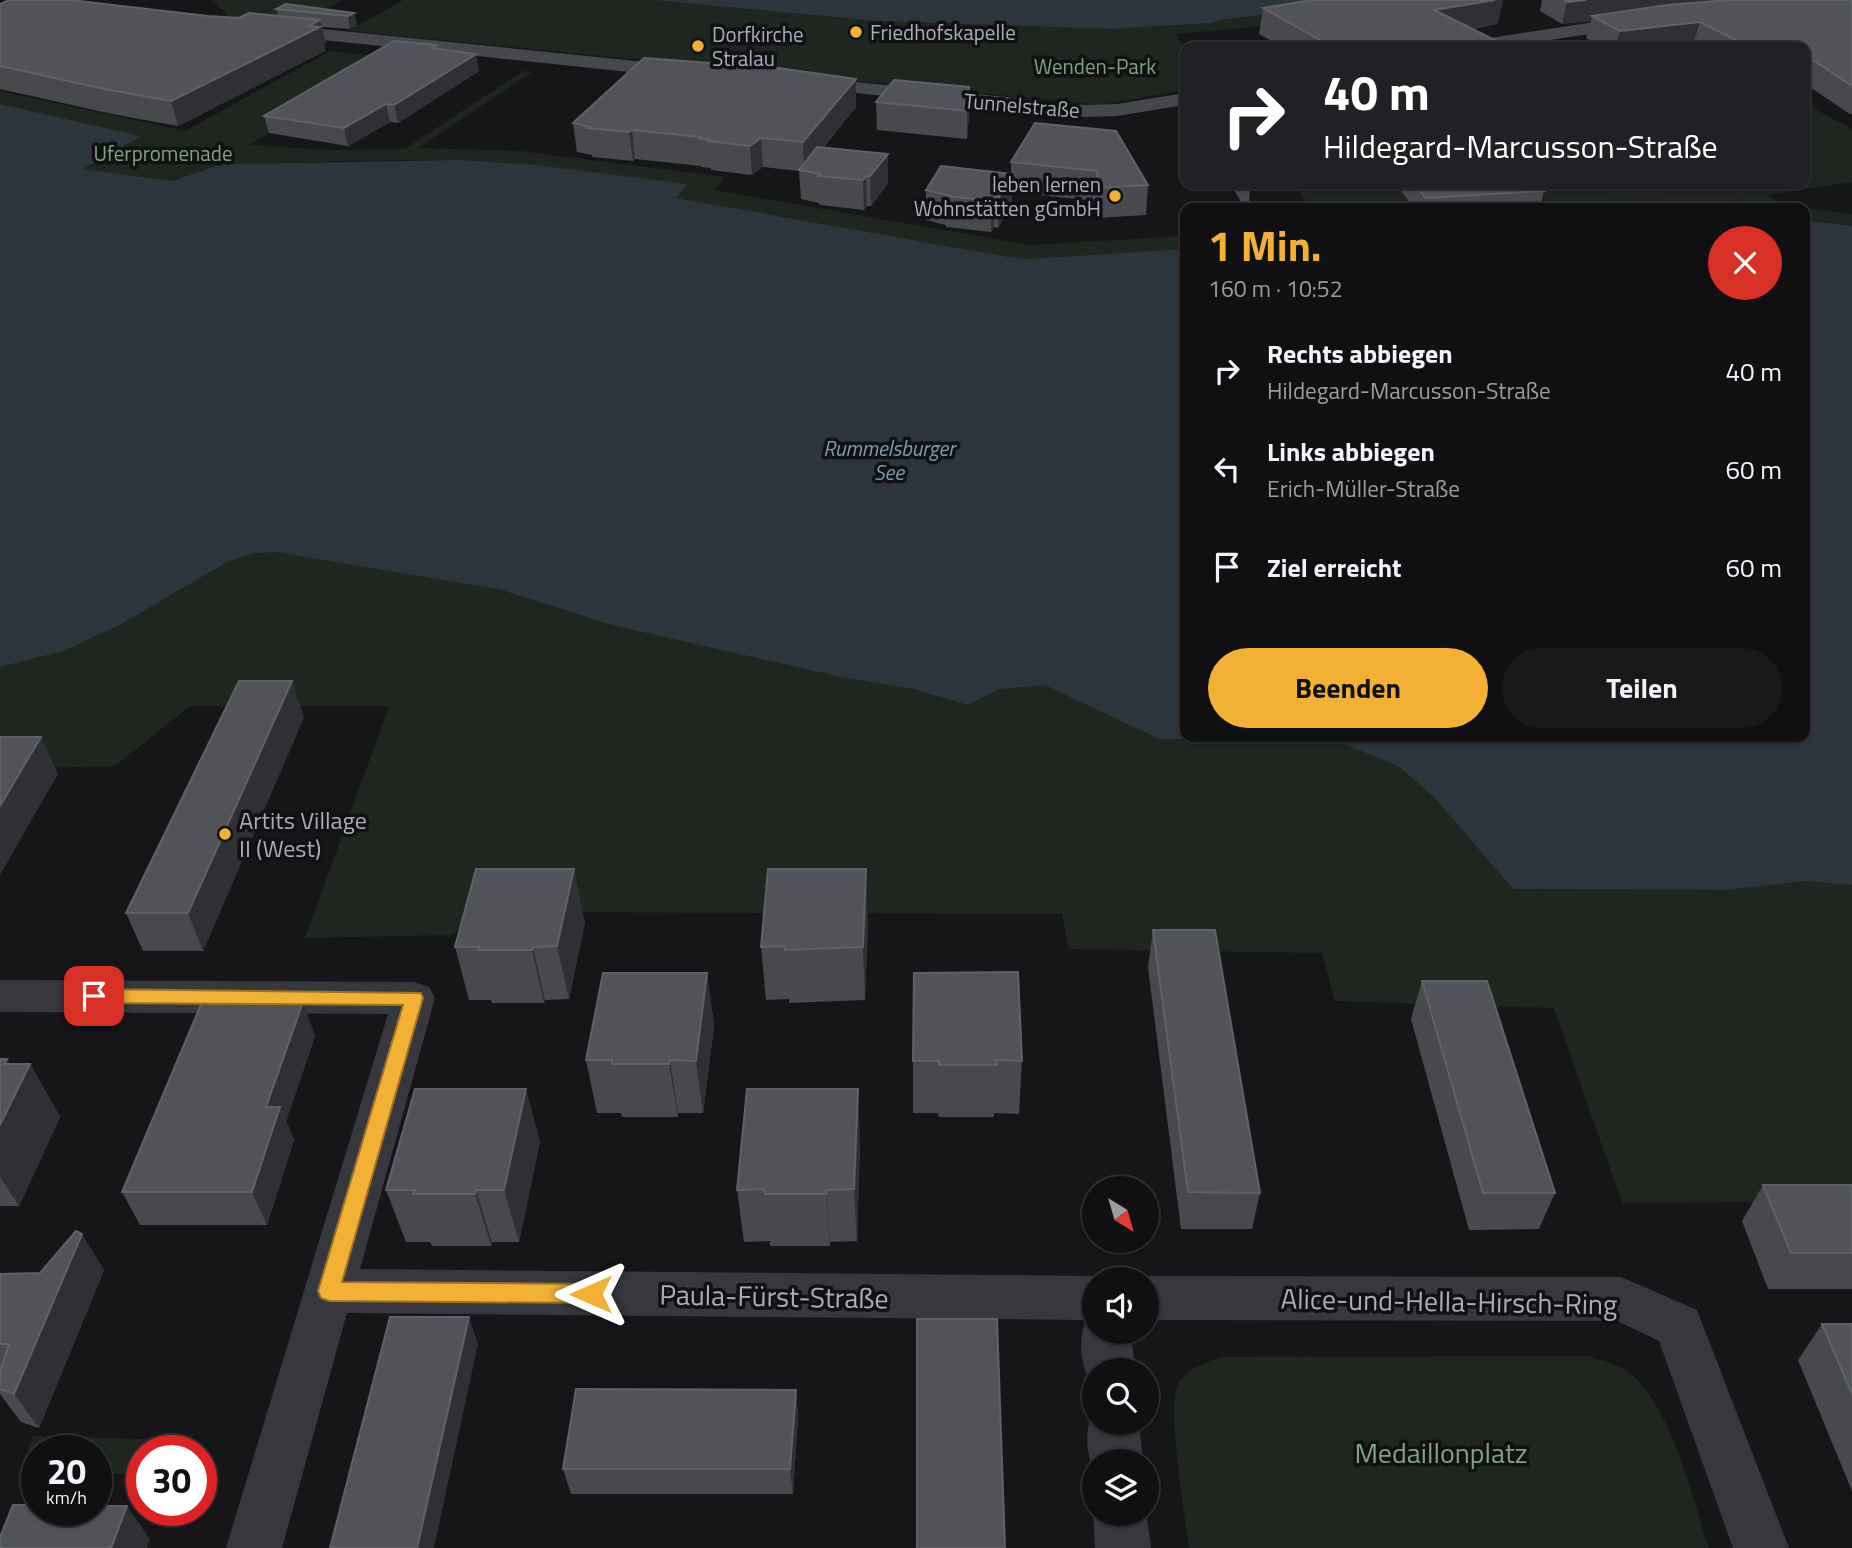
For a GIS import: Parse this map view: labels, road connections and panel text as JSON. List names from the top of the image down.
{
  "streets": {
    "street": ["Tunnelstraße", "Paula-Fürst-Straße", "Alice-und-Hella-Hirsch-Ring"]
  },
  "water": ["Rummelsburger See"],
  "parks": ["Wenden-Park", "Uferpromenade", "Medaillonplatz"],
  "places": [
    "Friedhofskapelle",
    "Dorfkirche Stralau",
    "leben lernen Wohnstätten gGmbH",
    "Artits Village II (West)"
  ],
  "north": "bottom right",
  "page": {
    "turn": ["40 m", "Hildegard-Marcusson-Straße"],
    "heading": ["1 Min.", "160 m · 10:52"],
    "list": [
      {
        "name": "Rechts abbiegen",
        "note": "Hildegard-Marcusson-Straße",
        "value": "40 m"
      },
      {
        "name": "Links abbiegen",
        "note": "Erich-Müller-Straße",
        "value": "60 m"
      },
      {
        "name": "Ziel erreicht",
        "value": "60 m"
      }
    ],
    "buttons": ["Beenden", "Teilen"],
    "speed": "20 km/h",
    "limit": "30"
  }
}
